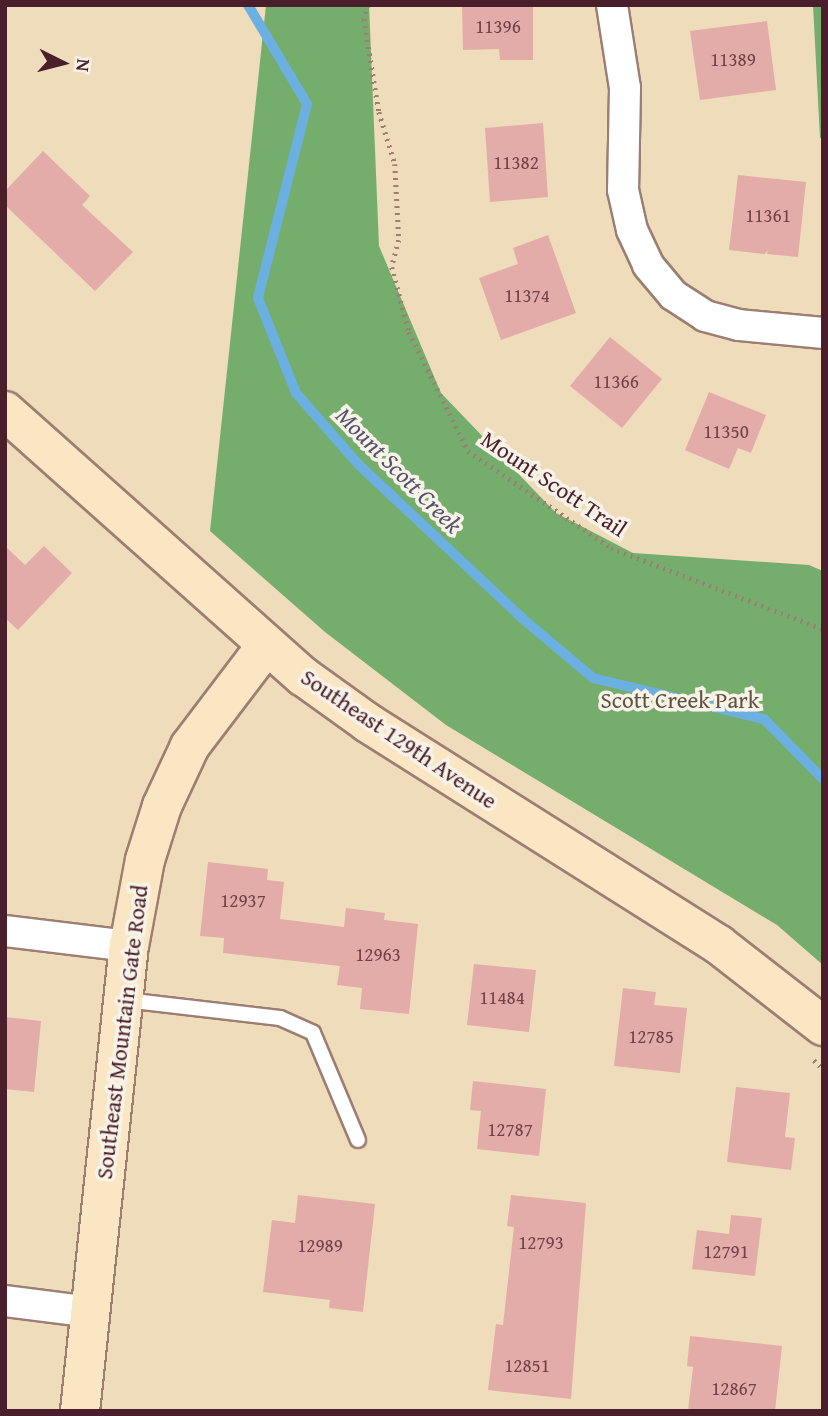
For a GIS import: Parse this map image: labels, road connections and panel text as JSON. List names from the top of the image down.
{
  "streets": {
    "main road": ["Southeast 129th Avenue", "Southeast Mountain Gate Road"],
    "path": ["Mount Scott Trail"]
  },
  "crossings": [
    ["Southeast 129th Avenue", "Southeast Mountain Gate Road"]
  ],
  "water": ["Mount Scott Creek"],
  "parks": ["Scott Creek Park"],
  "house_numbers": [
    "11396",
    "11389",
    "11382",
    "11361",
    "11374",
    "11366",
    "11350",
    "12937",
    "12963",
    "11484",
    "12785",
    "12787",
    "12793",
    "12989",
    "12791",
    "12851",
    "12867"
  ],
  "north": "right"
}
